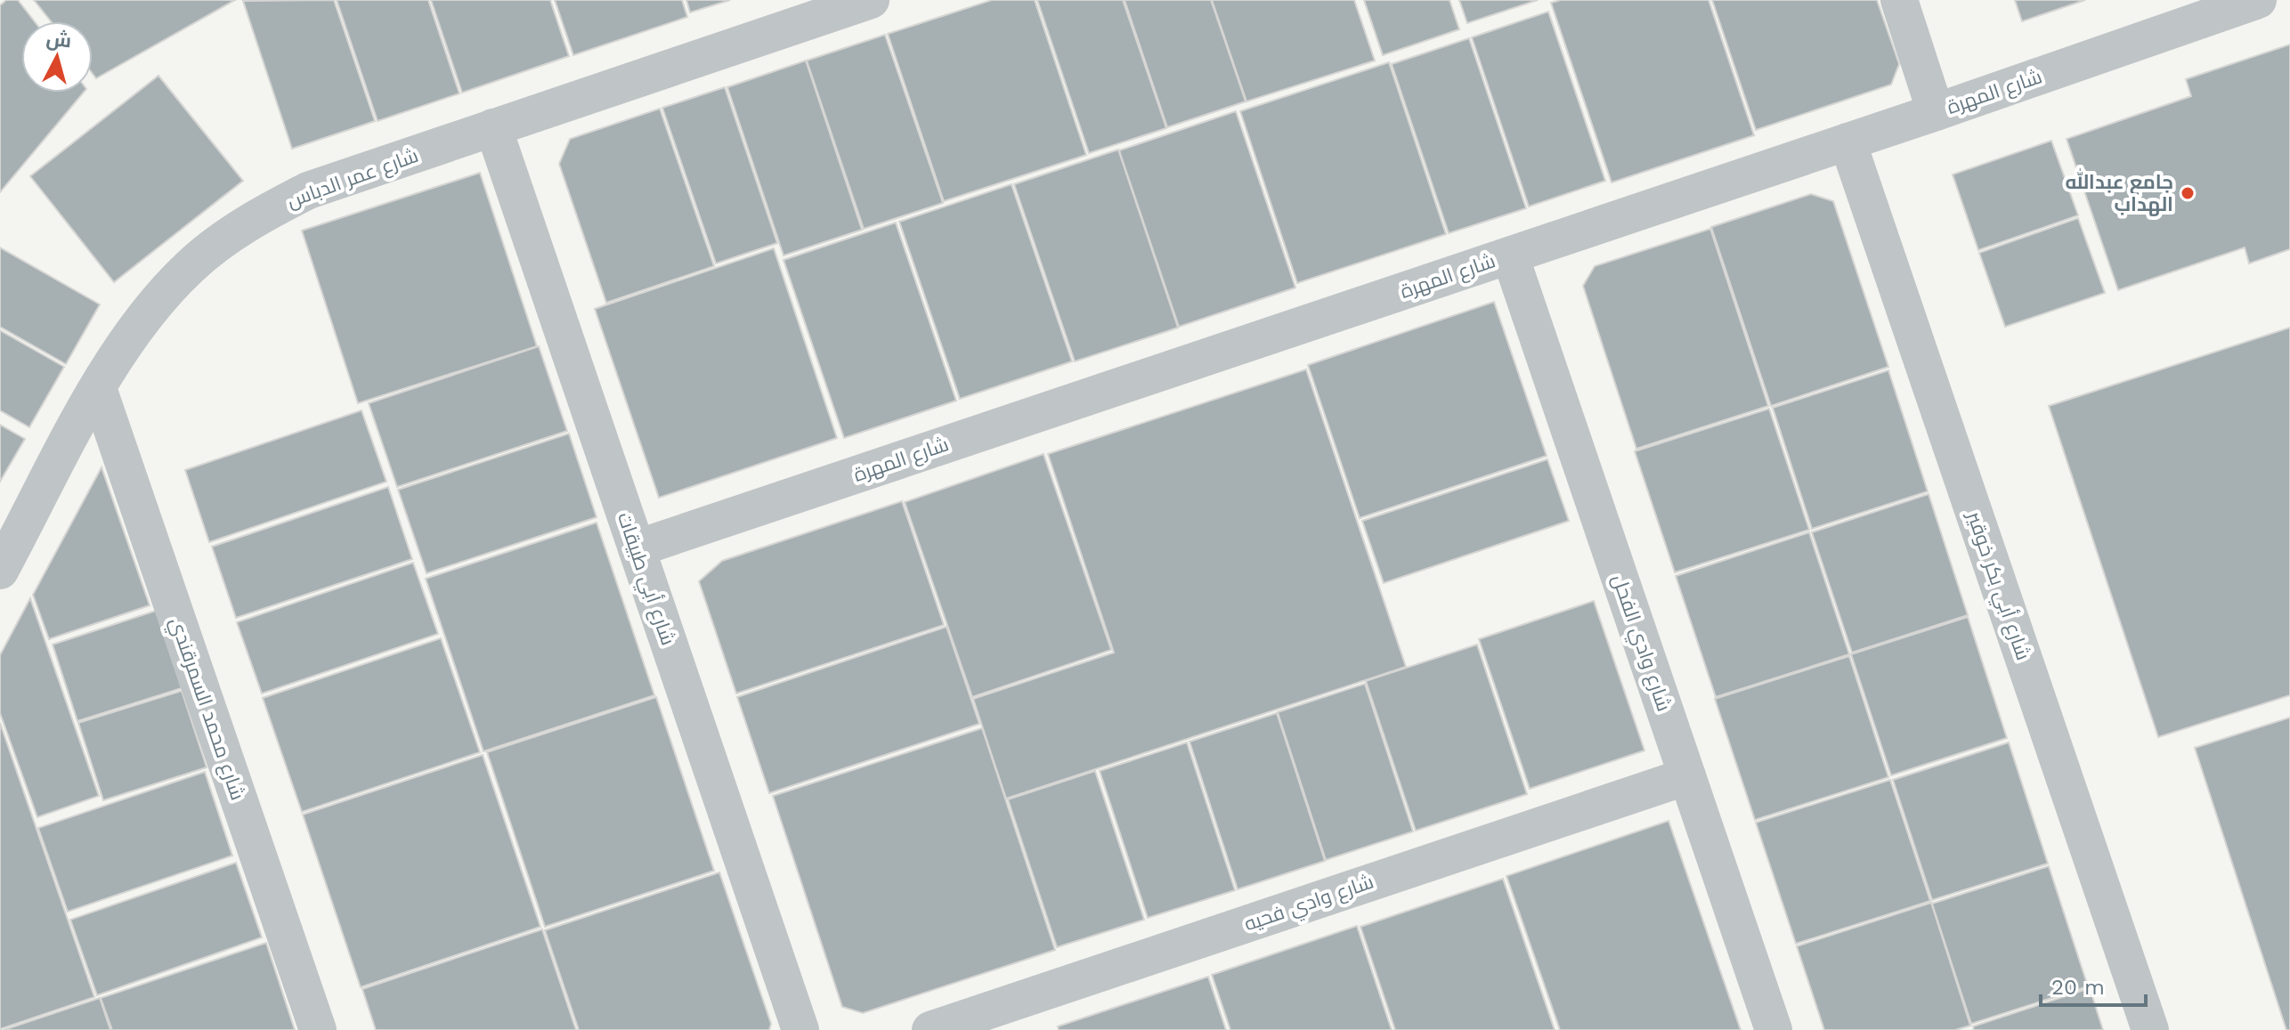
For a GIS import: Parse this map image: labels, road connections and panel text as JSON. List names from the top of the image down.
{
  "streets": {
    "street": [
      "شارع المهرة",
      "شارع عمر الدباس",
      "شارع أبي طبيقات",
      "شارع أبي بكر خوقير",
      "شارع وادي الفحل",
      "شارع محمد السمرقندي",
      "شارع وادي فحيه"
    ]
  },
  "crossings": [
    ["شارع المهرة", "شارع أبي طبيقات"],
    ["شارع المهرة", "شارع أبي بكر خوقير"],
    ["شارع المهرة", "شارع وادي الفحل"],
    ["شارع عمر الدباس", "شارع أبي طبيقات"],
    ["شارع عمر الدباس", "شارع محمد السمرقندي"],
    ["شارع وادي الفحل", "شارع وادي فحيه"]
  ],
  "places": ["جامع عبدالله الهداب"],
  "scale_bar": "20 m",
  "north": "top"
}
